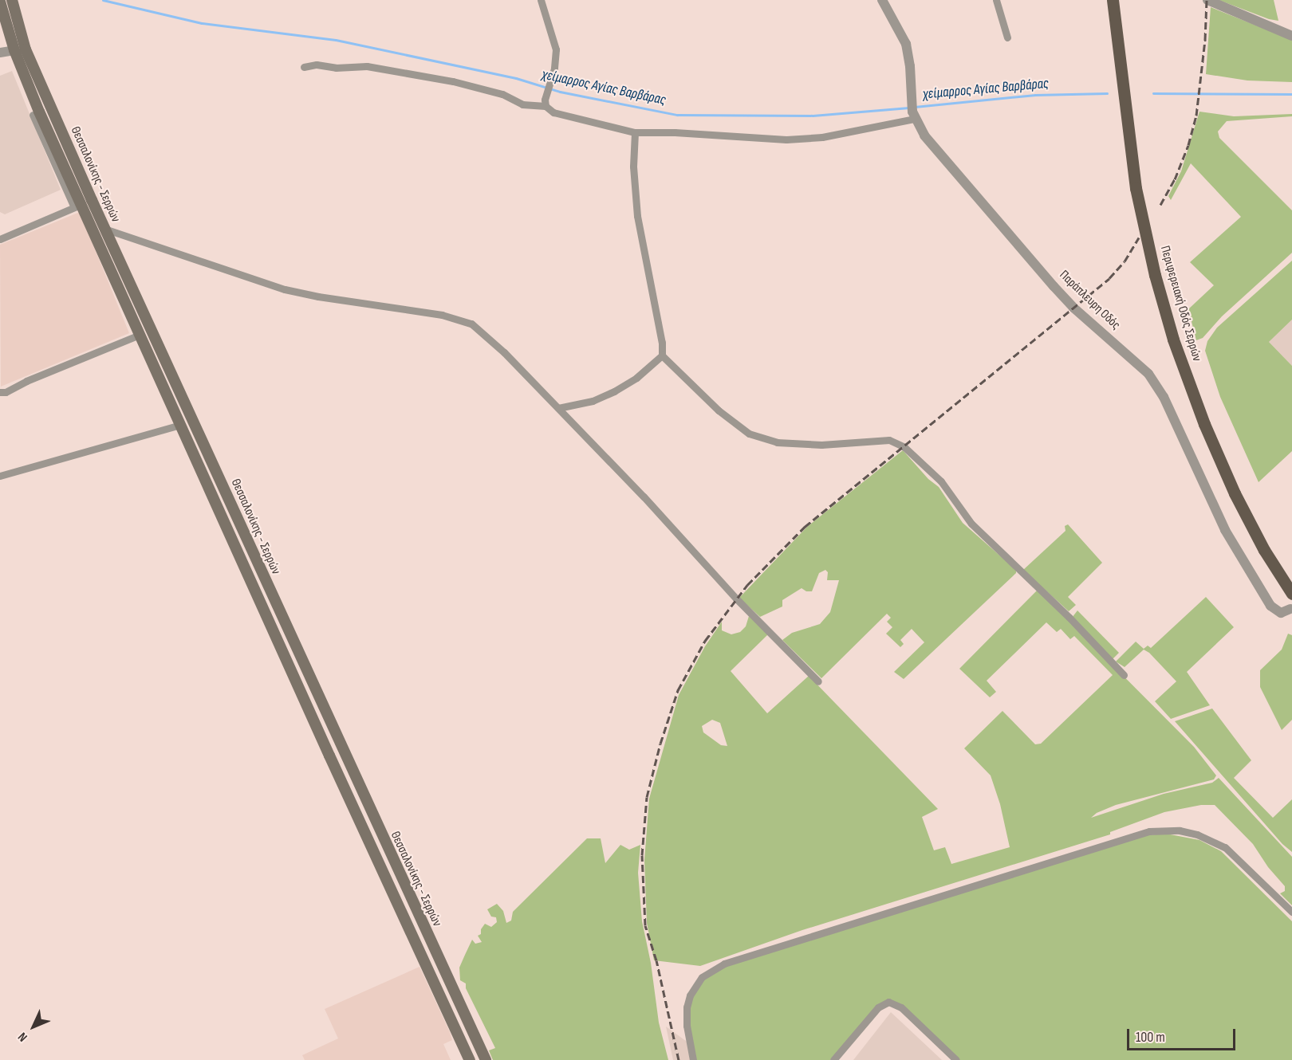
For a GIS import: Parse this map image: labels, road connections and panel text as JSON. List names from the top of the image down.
{
  "streets": {
    "main road": ["Θεσσαλονίκης - Σερρών", "Περιφερειακή Οδός Σερρών"],
    "street": ["Παράπλευρη Οδός"]
  },
  "water": ["χείμαρρος Αγίας Βαρβάρας"],
  "scale_bar": "100 m",
  "north": "bottom left"
}
